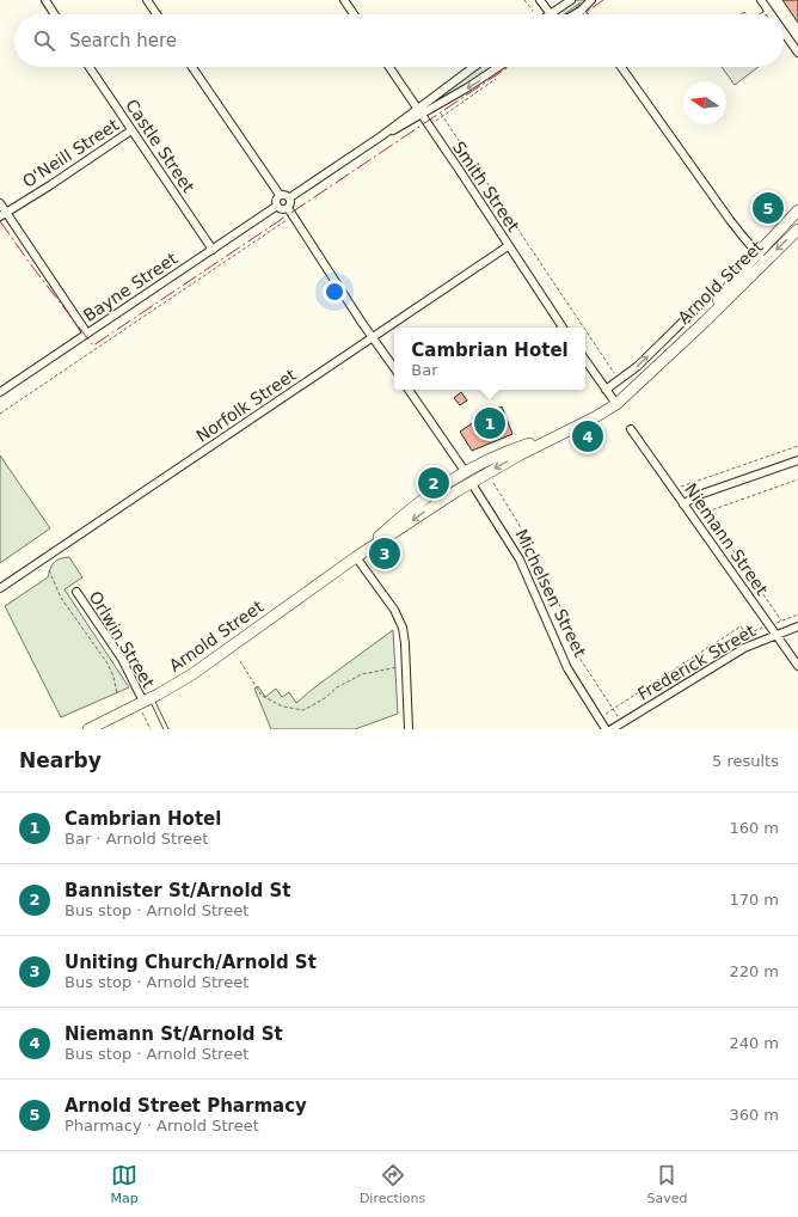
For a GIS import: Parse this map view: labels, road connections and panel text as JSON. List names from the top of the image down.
{
  "streets": {
    "main road": ["Arnold Street", "Michelsen Street"],
    "street": [
      "Castle Street",
      "O'Neill Street",
      "Smith Street",
      "Bayne Street",
      "Norfolk Street",
      "Niemann Street",
      "Orlwin Street",
      "Frederick Street"
    ]
  },
  "crossings": [
    ["Castle Street", "O'Neill Street"],
    ["Castle Street", "Bayne Street"],
    ["Smith Street", "Norfolk Street"],
    ["Arnold Street", "Michelsen Street"],
    ["Arnold Street", "Orlwin Street"],
    ["Niemann Street", "Frederick Street"]
  ],
  "north": "left",
  "page": {
    "search": "Search here",
    "pins": [
      "5",
      "1",
      "4",
      "2",
      "3"
    ],
    "popup": ["Cambrian Hotel", "Bar"],
    "heading": ["Nearby", "5 results"],
    "list": [
      {
        "mark": "1",
        "name": "Cambrian Hotel",
        "note": "Bar · Arnold Street",
        "value": "160 m"
      },
      {
        "mark": "2",
        "name": "Bannister St/Arnold St",
        "note": "Bus stop · Arnold Street",
        "value": "170 m"
      },
      {
        "mark": "3",
        "name": "Uniting Church/Arnold St",
        "note": "Bus stop · Arnold Street",
        "value": "220 m"
      },
      {
        "mark": "4",
        "name": "Niemann St/Arnold St",
        "note": "Bus stop · Arnold Street",
        "value": "240 m"
      },
      {
        "mark": "5",
        "name": "Arnold Street Pharmacy",
        "note": "Pharmacy · Arnold Street",
        "value": "360 m"
      }
    ],
    "nav": ["Map", "Directions", "Saved"]
  }
}
